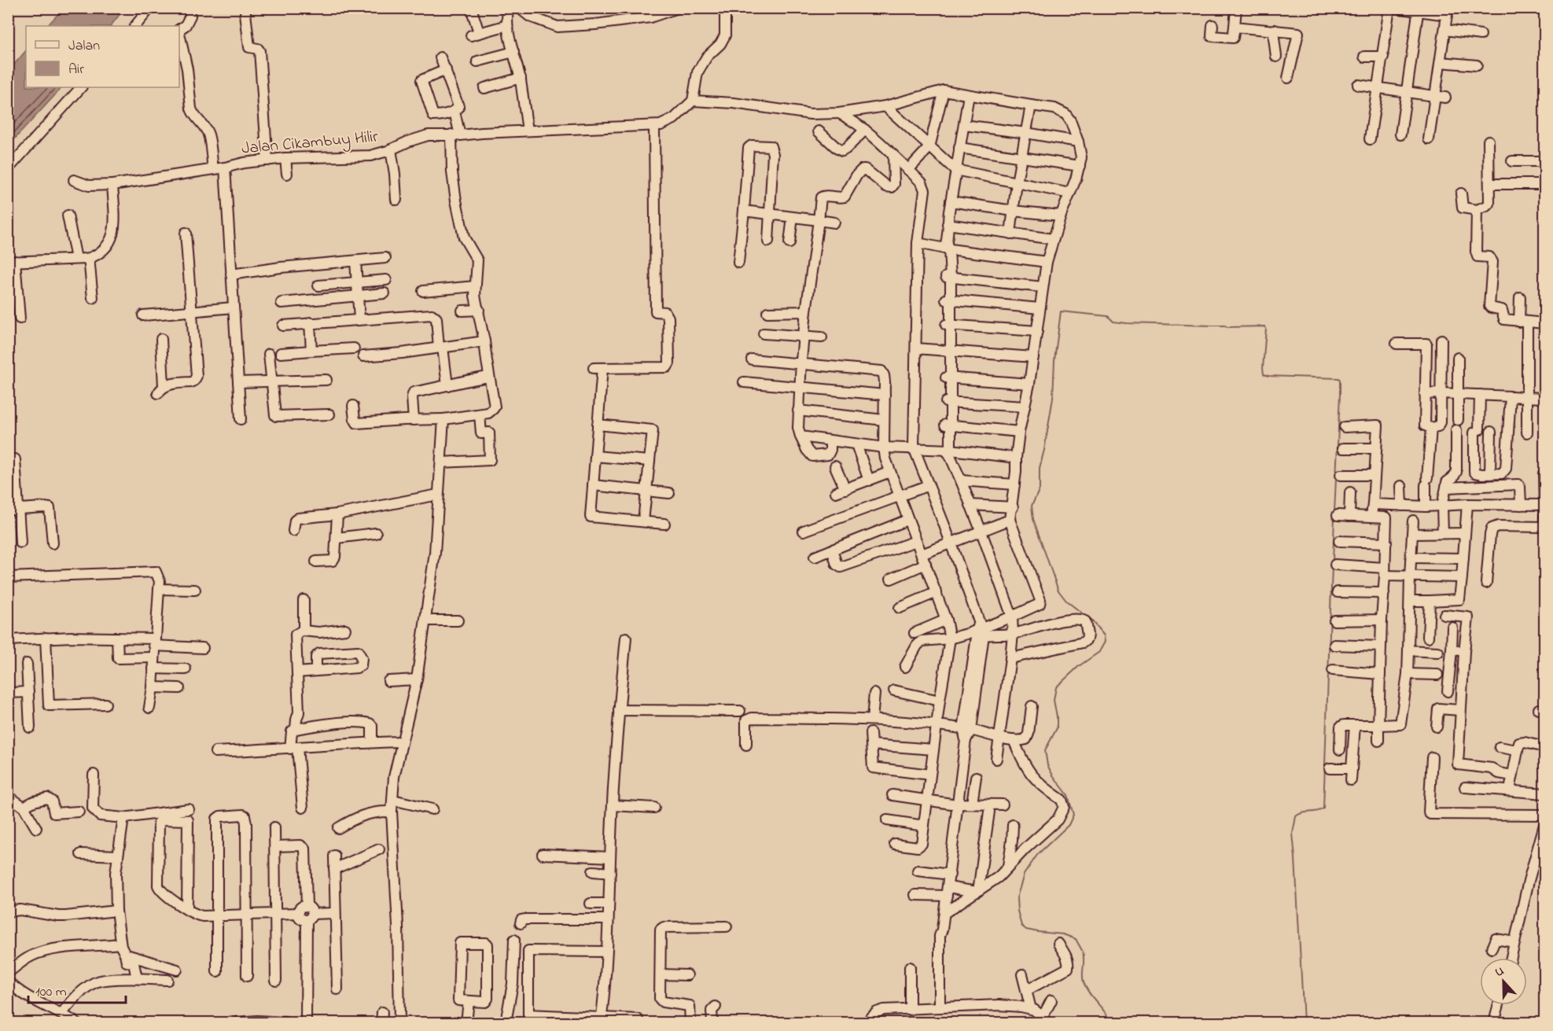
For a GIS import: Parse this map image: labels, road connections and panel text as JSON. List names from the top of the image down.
{
  "streets": {
    "street": ["Jalan Cikambuy Hilir"]
  },
  "legend": ["Jalan", "Air"],
  "scale_bar": "100 m",
  "north": "top"
}
